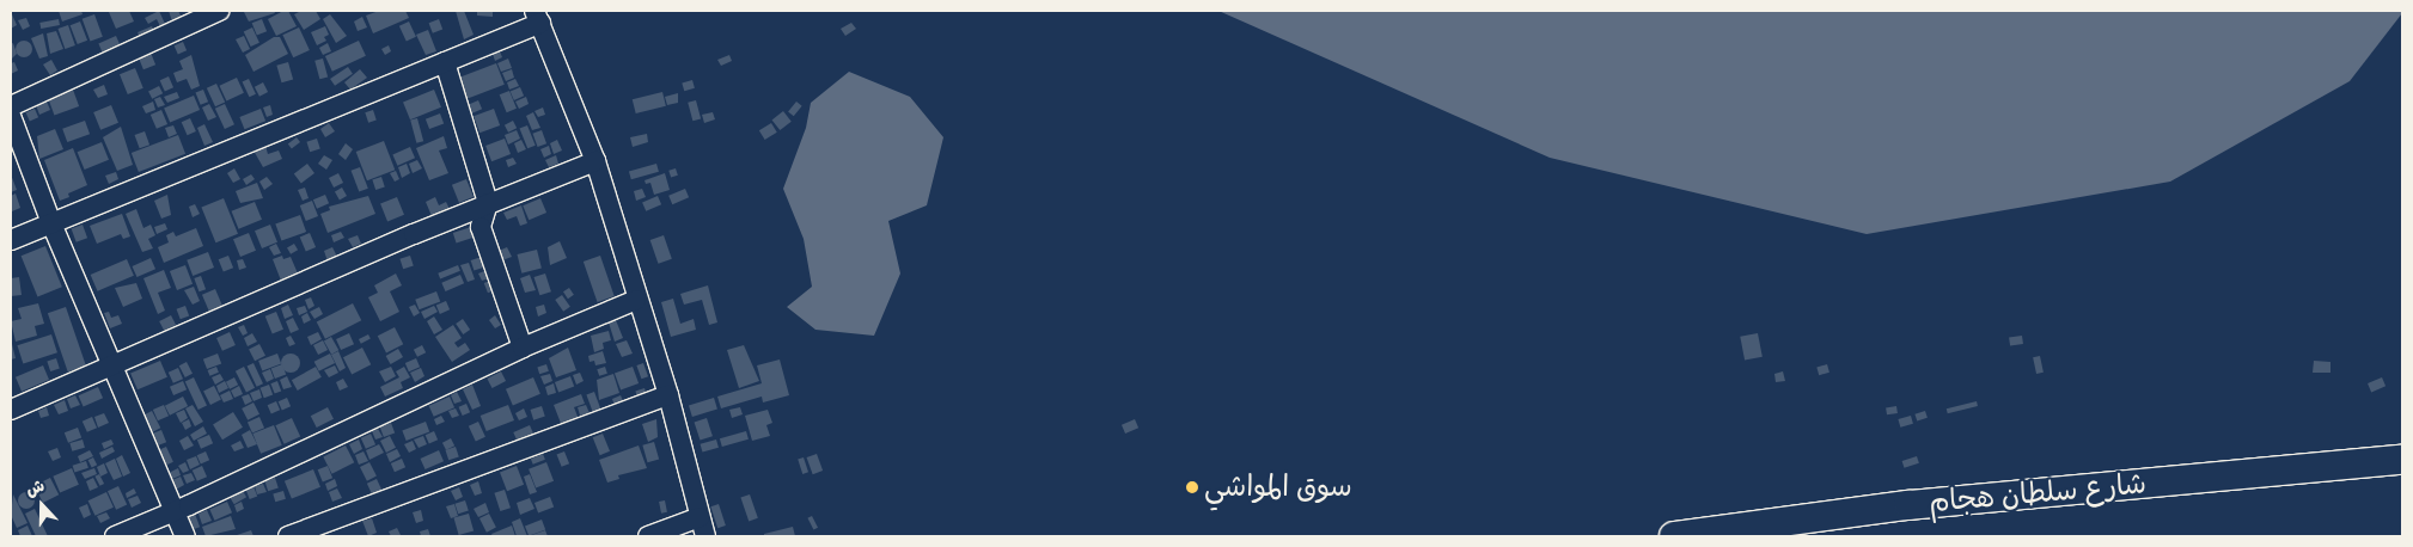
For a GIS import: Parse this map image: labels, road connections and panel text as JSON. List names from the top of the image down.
{
  "streets": {
    "highway": ["شارع سلطان هجام"]
  },
  "places": ["سوق المواشي"],
  "north": "top"
}
